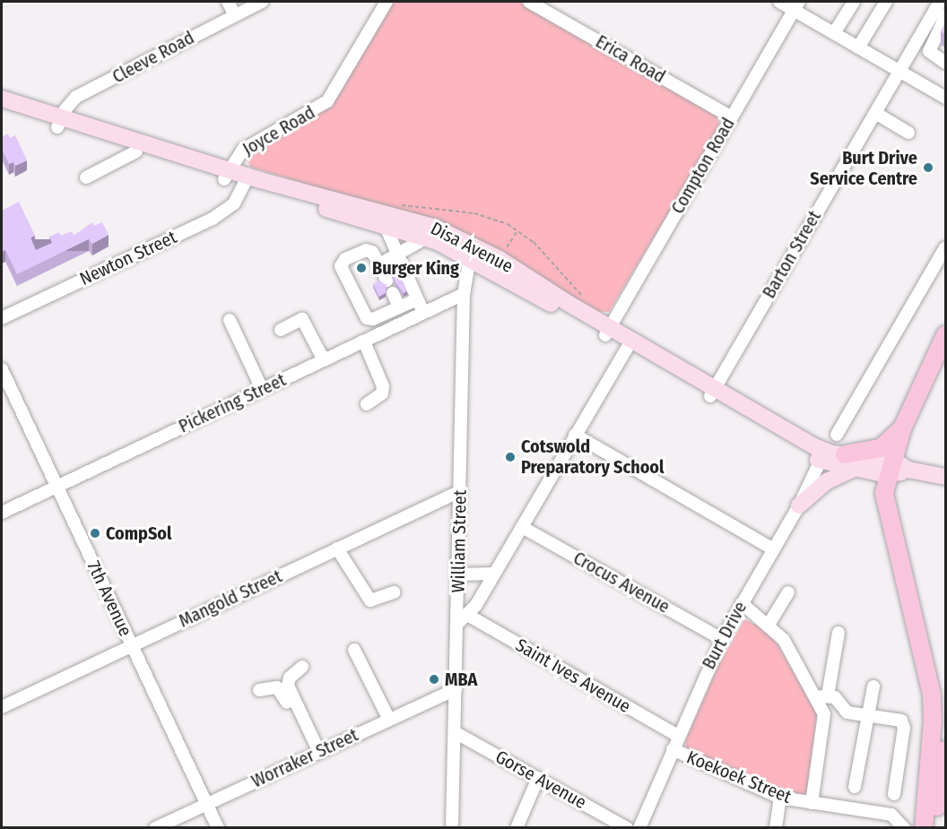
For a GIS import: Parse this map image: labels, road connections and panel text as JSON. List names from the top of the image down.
{
  "streets": {
    "main road": ["Disa Avenue"],
    "street": [
      "Cleeve Road",
      "Erica Road",
      "Joyce Road",
      "Compton Road",
      "Barton Street",
      "Newton Street",
      "Pickering Street",
      "William Street",
      "Crocus Avenue",
      "7th Avenue",
      "Mangold Street",
      "Burt Drive",
      "Saint Ives Avenue",
      "Worraker Street",
      "Koekoek Street",
      "Gorse Avenue"
    ]
  },
  "crossings": [
    ["Cleeve Road", "Disa Avenue"],
    ["Erica Road", "Compton Road"],
    ["Joyce Road", "Disa Avenue"],
    ["Compton Road", "Disa Avenue"],
    ["Disa Avenue", "Barton Street"],
    ["Disa Avenue", "Newton Street"],
    ["Disa Avenue", "William Street"],
    ["Disa Avenue", "Burt Drive"],
    ["Pickering Street", "William Street"],
    ["Pickering Street", "7th Avenue"],
    ["William Street", "Mangold Street"],
    ["William Street", "Worraker Street"],
    ["William Street", "Gorse Avenue"],
    ["Crocus Avenue", "Burt Drive"],
    ["7th Avenue", "Mangold Street"],
    ["7th Avenue", "Worraker Street"],
    ["Burt Drive", "Saint Ives Avenue"],
    ["Burt Drive", "Koekoek Street"]
  ],
  "places": [
    "Burt Drive Service Centre",
    "Burger King",
    "Cotswold Preparatory School",
    "CompSol",
    "MBA"
  ]
}
